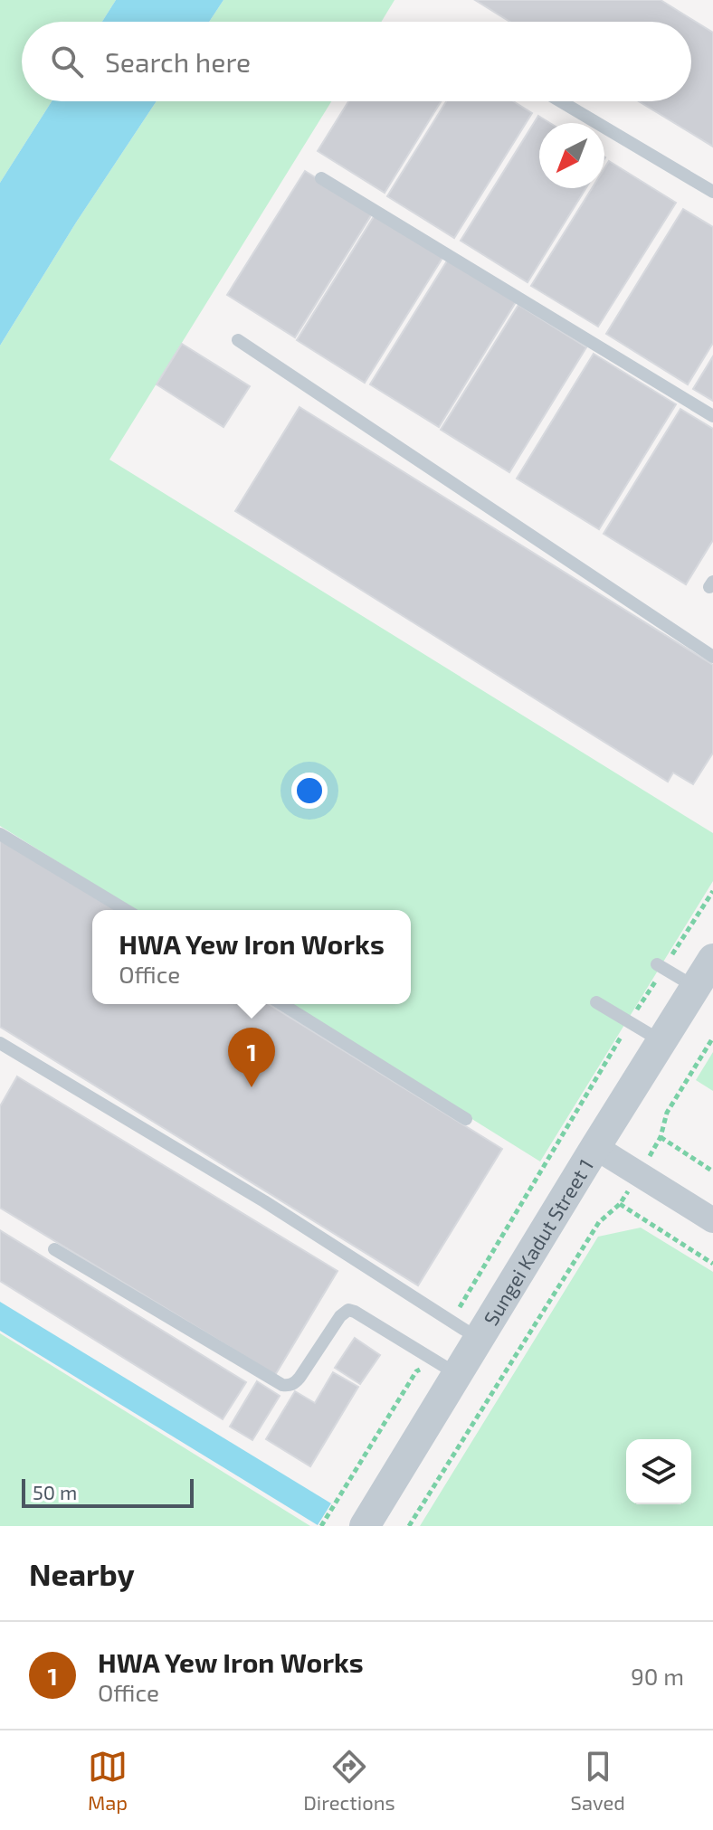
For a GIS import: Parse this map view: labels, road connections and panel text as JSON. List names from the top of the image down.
{
  "streets": {
    "street": ["Sungei Kadut Street 1"]
  },
  "scale_bar": "50 m",
  "north": "bottom left",
  "page": {
    "search": "Search here",
    "popup": ["HWA Yew Iron Works", "Office"],
    "pins": "1",
    "scale": "50 m",
    "heading": "Nearby",
    "list": [
      {
        "mark": "1",
        "name": "HWA Yew Iron Works",
        "note": "Office",
        "value": "90 m"
      }
    ],
    "nav": ["Map", "Directions", "Saved"]
  }
}
